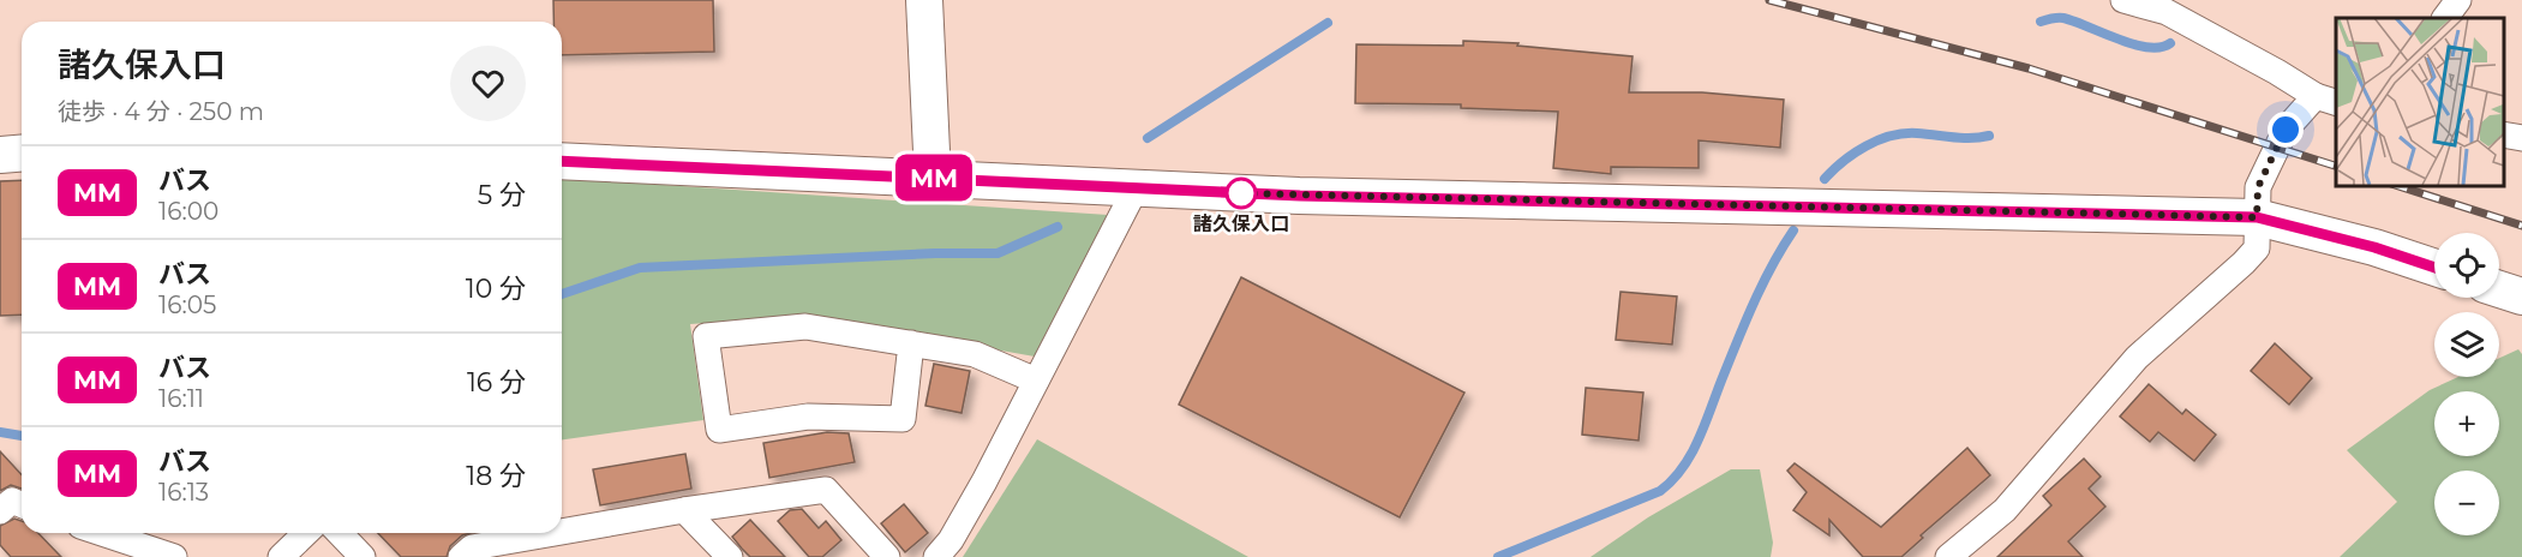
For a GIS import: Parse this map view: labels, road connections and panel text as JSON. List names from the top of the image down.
{
  "places": ["諸久保入口"],
  "lines": ["bus line MM"],
  "page": {
    "on_map": "MM",
    "heading": ["諸久保入口", "徒歩 · 4 分 · 250 m"],
    "list": [
      {
        "mark": "MM",
        "name": "バス",
        "note": "16:00",
        "value": "5 分"
      },
      {
        "mark": "MM",
        "name": "バス",
        "note": "16:05",
        "value": "10 分"
      },
      {
        "mark": "MM",
        "name": "バス",
        "note": "16:11",
        "value": "16 分"
      },
      {
        "mark": "MM",
        "name": "バス",
        "note": "16:13",
        "value": "18 分"
      }
    ],
    "map_buttons": ["+", "−"]
  }
}
